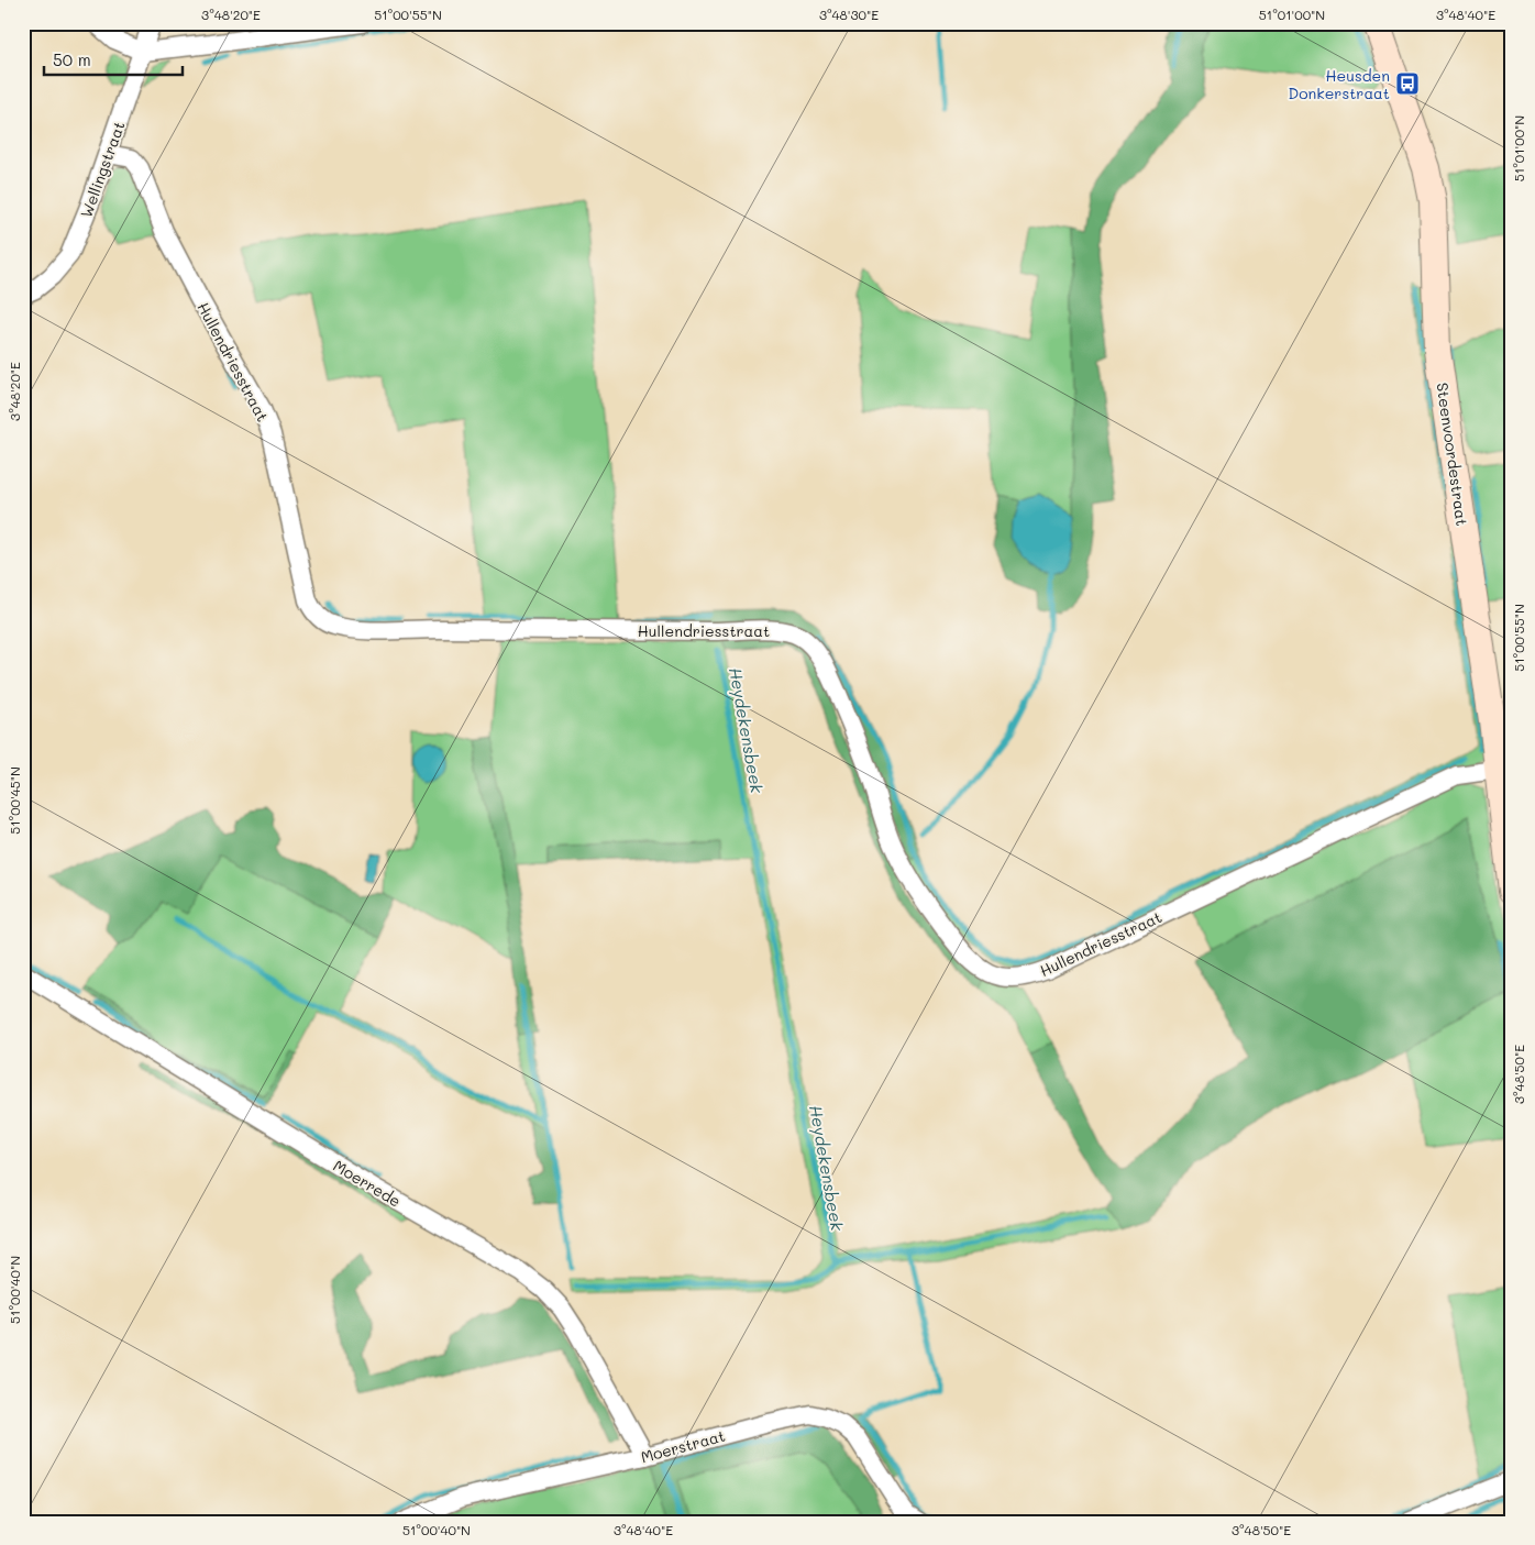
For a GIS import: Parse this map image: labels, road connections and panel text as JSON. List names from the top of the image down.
{
  "streets": {
    "street": [
      "Wellingstraat",
      "Hullendriesstraat",
      "Steenvoordestraat",
      "Moerrede",
      "Moerstraat"
    ]
  },
  "crossings": [
    ["Wellingstraat", "Hullendriesstraat"],
    ["Hullendriesstraat", "Steenvoordestraat"],
    ["Moerrede", "Moerstraat"]
  ],
  "water": ["Heydekensbeek"],
  "places": {
    "bus stop": ["Heusden Donkerstraat"]
  },
  "scale_bar": "50 m",
  "coordinates": [
    "3°48'20\"E",
    "51°00'55\"N",
    "3°48'30\"E",
    "51°01'00\"N",
    "3°48'40\"E",
    "51°00'45\"N",
    "3°48'50\"E",
    "51°00'40\"N"
  ]
}
